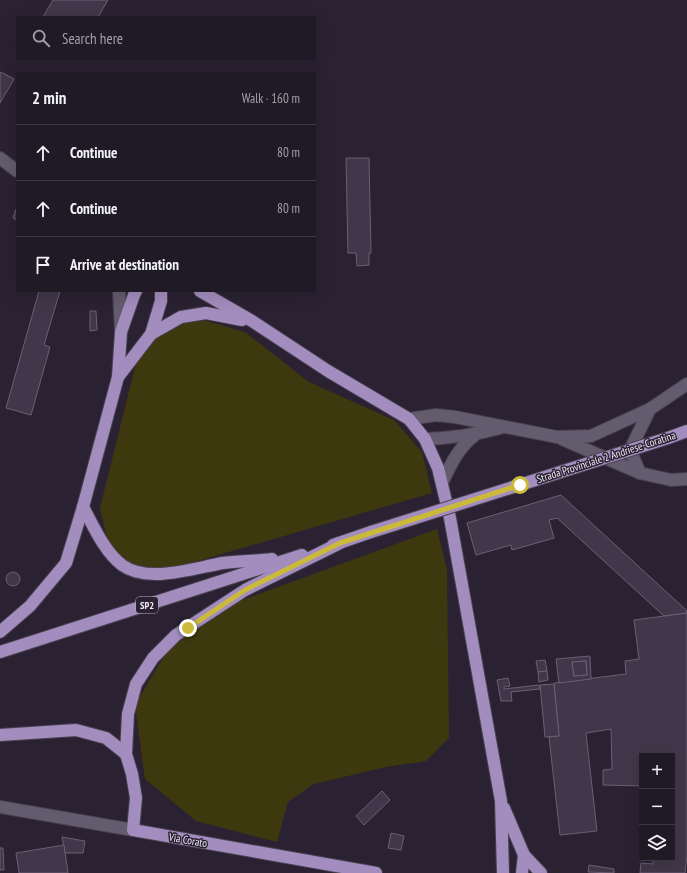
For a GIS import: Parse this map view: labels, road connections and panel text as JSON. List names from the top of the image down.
{
  "streets": {
    "main road": ["Strada Provinciale 2 Andriese-Coratina", "SP2", "Via Corato"]
  },
  "page": {
    "search": "Search here",
    "heading": ["2 min", "Walk · 160 m"],
    "list": [
      ["Continue", "80 m"],
      ["Continue", "80 m"],
      "Arrive at destination"
    ],
    "map_buttons": ["+", "−"]
  }
}
